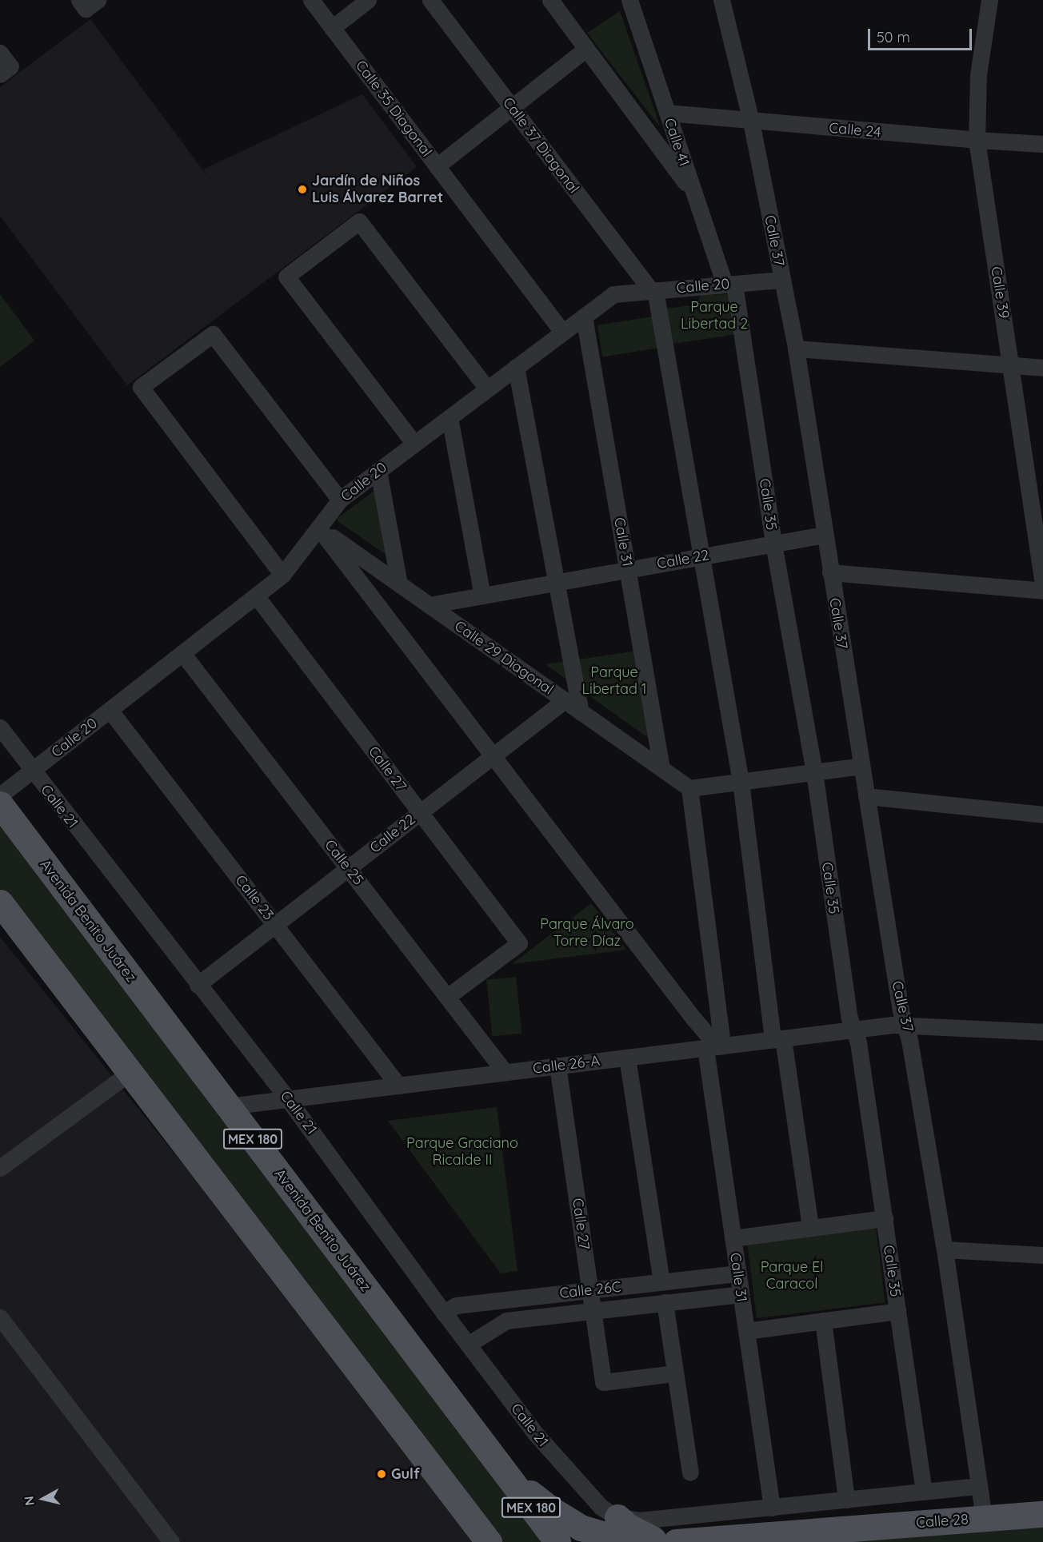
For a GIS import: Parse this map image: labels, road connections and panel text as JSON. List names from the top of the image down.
{
  "streets": {
    "main road": ["Avenida Benito Juárez", "MEX 180", "Calle 28"],
    "street": [
      "Calle 35 Diagonal",
      "Calle 24",
      "Calle 41",
      "Calle 37 Diagonal",
      "Calle 37",
      "Calle 20",
      "Calle 39",
      "Calle 35",
      "Calle 31",
      "Calle 22",
      "Calle 29 Diagonal",
      "Calle 27",
      "Calle 21",
      "Calle 25",
      "Calle 23",
      "Calle 26-A",
      "Calle 26C"
    ]
  },
  "crossings": [
    ["Calle 35 Diagonal", "Calle 20"],
    ["Calle 24", "Calle 41"],
    ["Calle 24", "Calle 37"],
    ["Calle 24", "Calle 39"],
    ["Calle 41", "Calle 20"],
    ["Calle 41", "Calle 35"],
    ["Calle 37 Diagonal", "Calle 20"],
    ["Calle 37", "Calle 20"],
    ["Calle 37", "Calle 22"],
    ["Calle 37", "Calle 26-A"],
    ["Calle 37", "Calle 28"],
    ["Calle 20", "Calle 35"],
    ["Calle 20", "Calle 31"],
    ["Calle 20", "Calle 29 Diagonal"],
    ["Calle 20", "Calle 27"],
    ["Calle 20", "Calle 21"],
    ["Calle 20", "Calle 25"],
    ["Calle 20", "Calle 23"],
    ["Calle 35", "Calle 22"],
    ["Calle 35", "Calle 26-A"],
    ["Calle 31", "Calle 22"],
    ["Calle 31", "Calle 29 Diagonal"],
    ["Calle 31", "Calle 26-A"],
    ["Calle 31", "Calle 26C"],
    ["Calle 22", "Calle 29 Diagonal"],
    ["Calle 22", "Calle 27"],
    ["Calle 22", "Calle 21"],
    ["Calle 22", "Calle 25"],
    ["Calle 22", "Calle 23"],
    ["Calle 27", "Calle 25"],
    ["Calle 27", "Calle 26-A"],
    ["Calle 27", "Calle 26C"],
    ["Calle 21", "Calle 26-A"],
    ["Calle 21", "Calle 26C"],
    ["Calle 25", "Calle 26-A"],
    ["Calle 23", "Calle 26-A"],
    ["Avenida Benito Juárez", "Calle 26-A"]
  ],
  "parks": [
    "Parque Libertad 2",
    "Parque Libertad 1",
    "Parque Álvaro Torre Díaz",
    "Parque Graciano Ricalde II",
    "Parque El Caracol"
  ],
  "places": ["Jardín de Niños Luis Álvarez Barret", "Gulf"],
  "scale_bar": "50 m",
  "north": "left"
}
